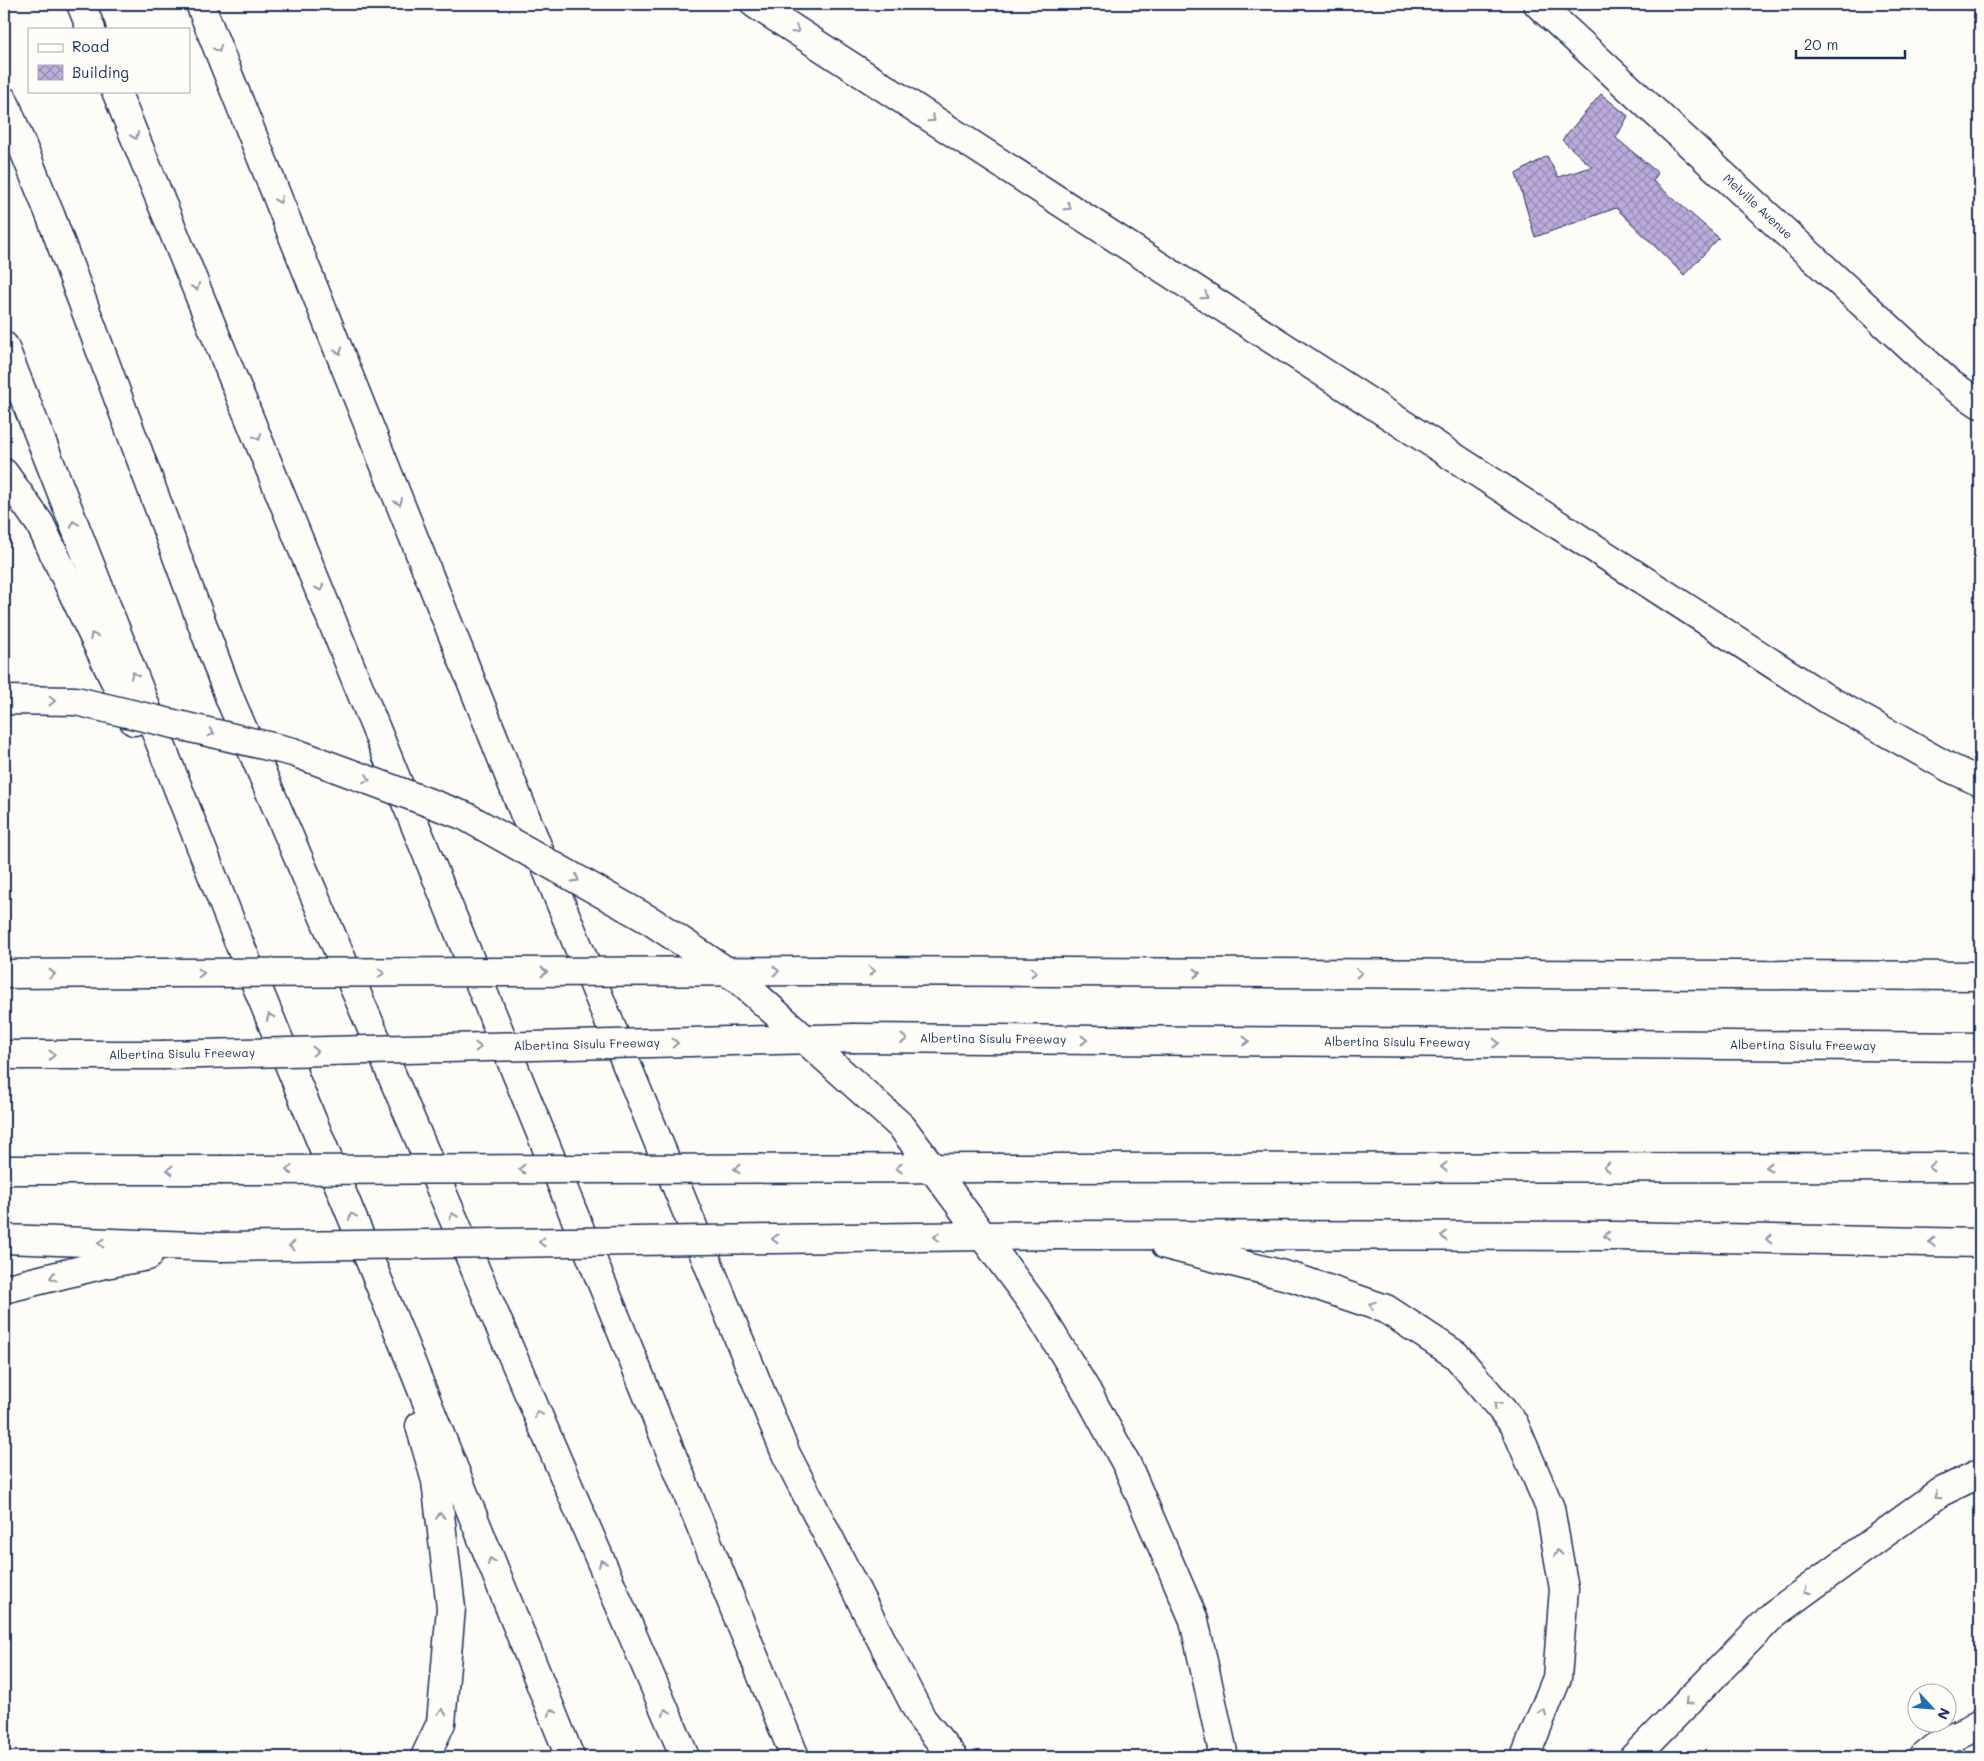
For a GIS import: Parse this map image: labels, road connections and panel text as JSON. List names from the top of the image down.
{
  "streets": {
    "main road": ["Melville Avenue", "Albertina Sisulu Freeway"]
  },
  "legend": ["Road", "Building"],
  "scale_bar": "20 m",
  "north": "bottom right"
}
